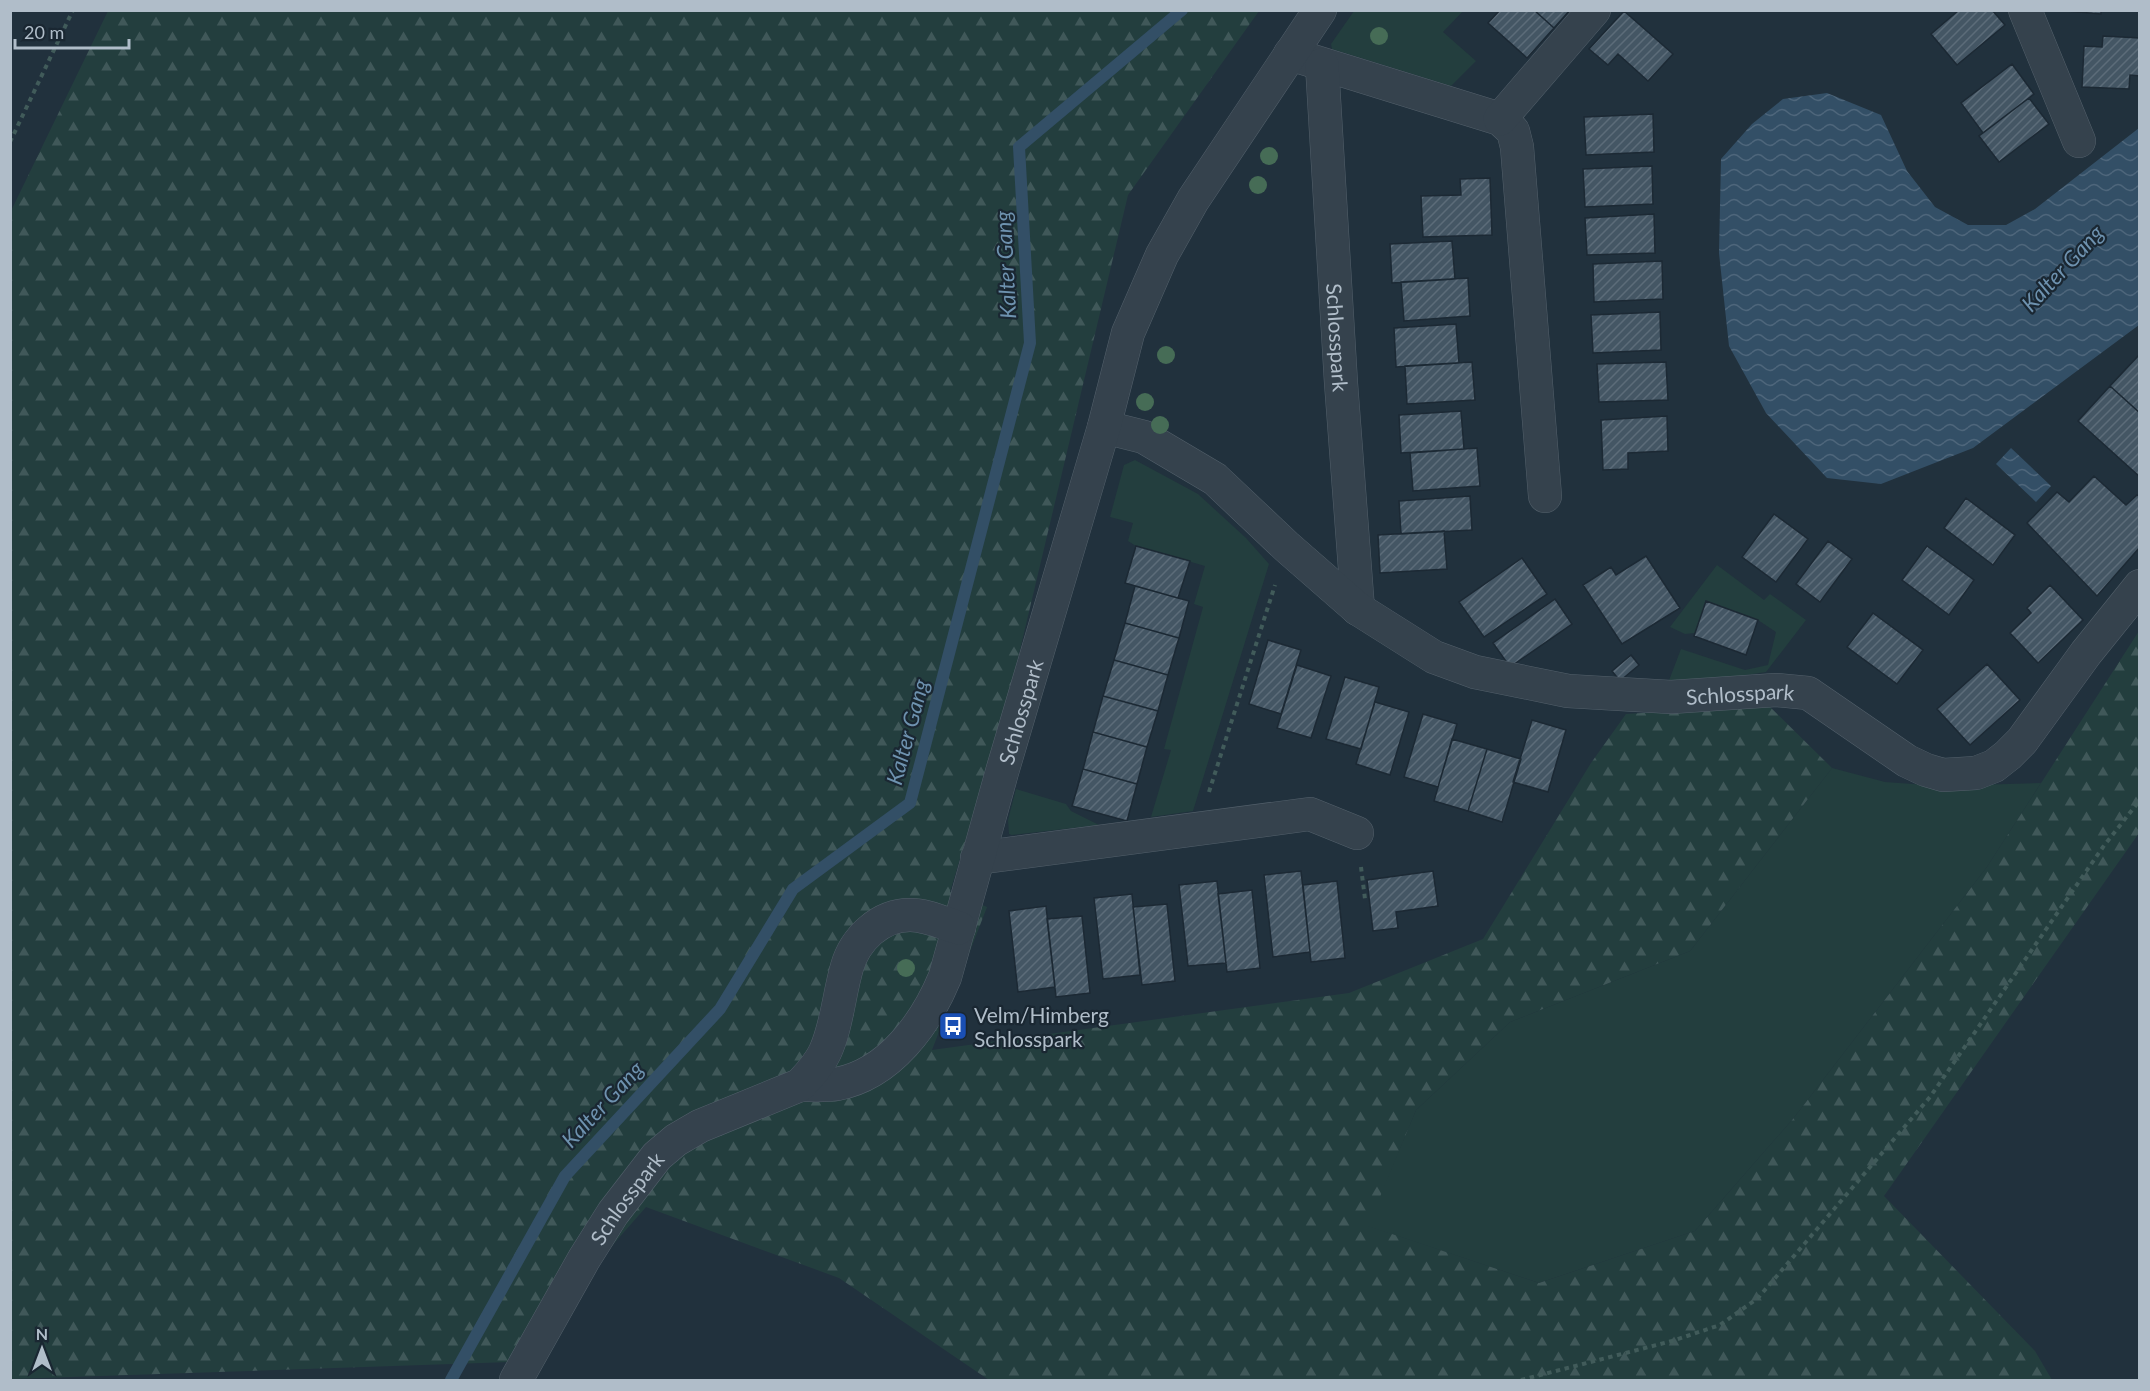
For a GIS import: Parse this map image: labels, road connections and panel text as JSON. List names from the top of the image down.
{
  "streets": {
    "street": ["Schlosspark"]
  },
  "water": ["Kalter Gang"],
  "places": {
    "bus stop": ["Velm/Himberg Schlosspark"]
  },
  "scale_bar": "20 m",
  "north": "top"
}
